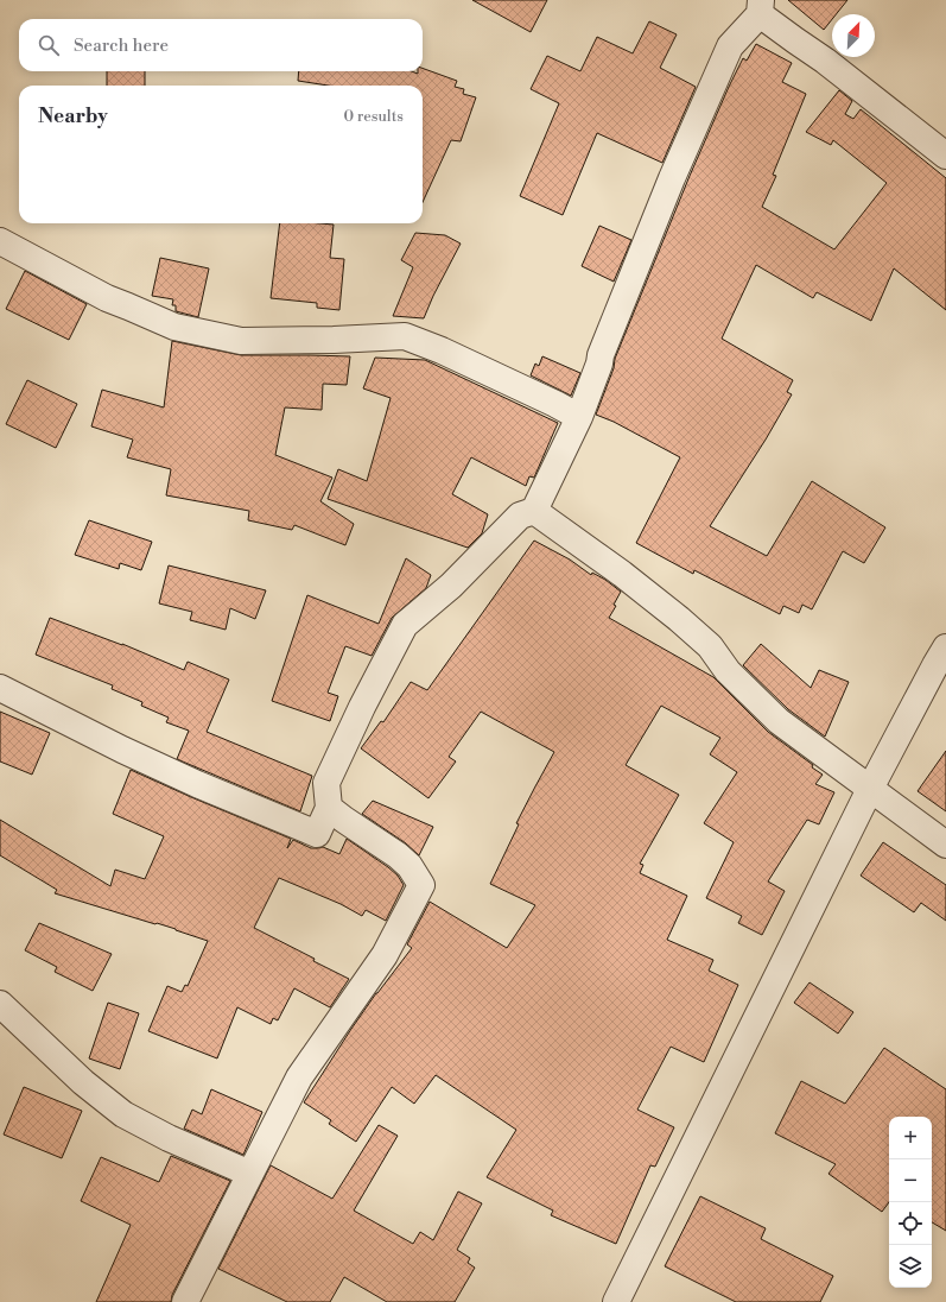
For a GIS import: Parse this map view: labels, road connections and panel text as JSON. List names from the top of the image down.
{
  "north": "top right",
  "page": {
    "search": "Search here",
    "heading": ["Nearby", "0 results"],
    "map_buttons": ["+", "−"]
  }
}
